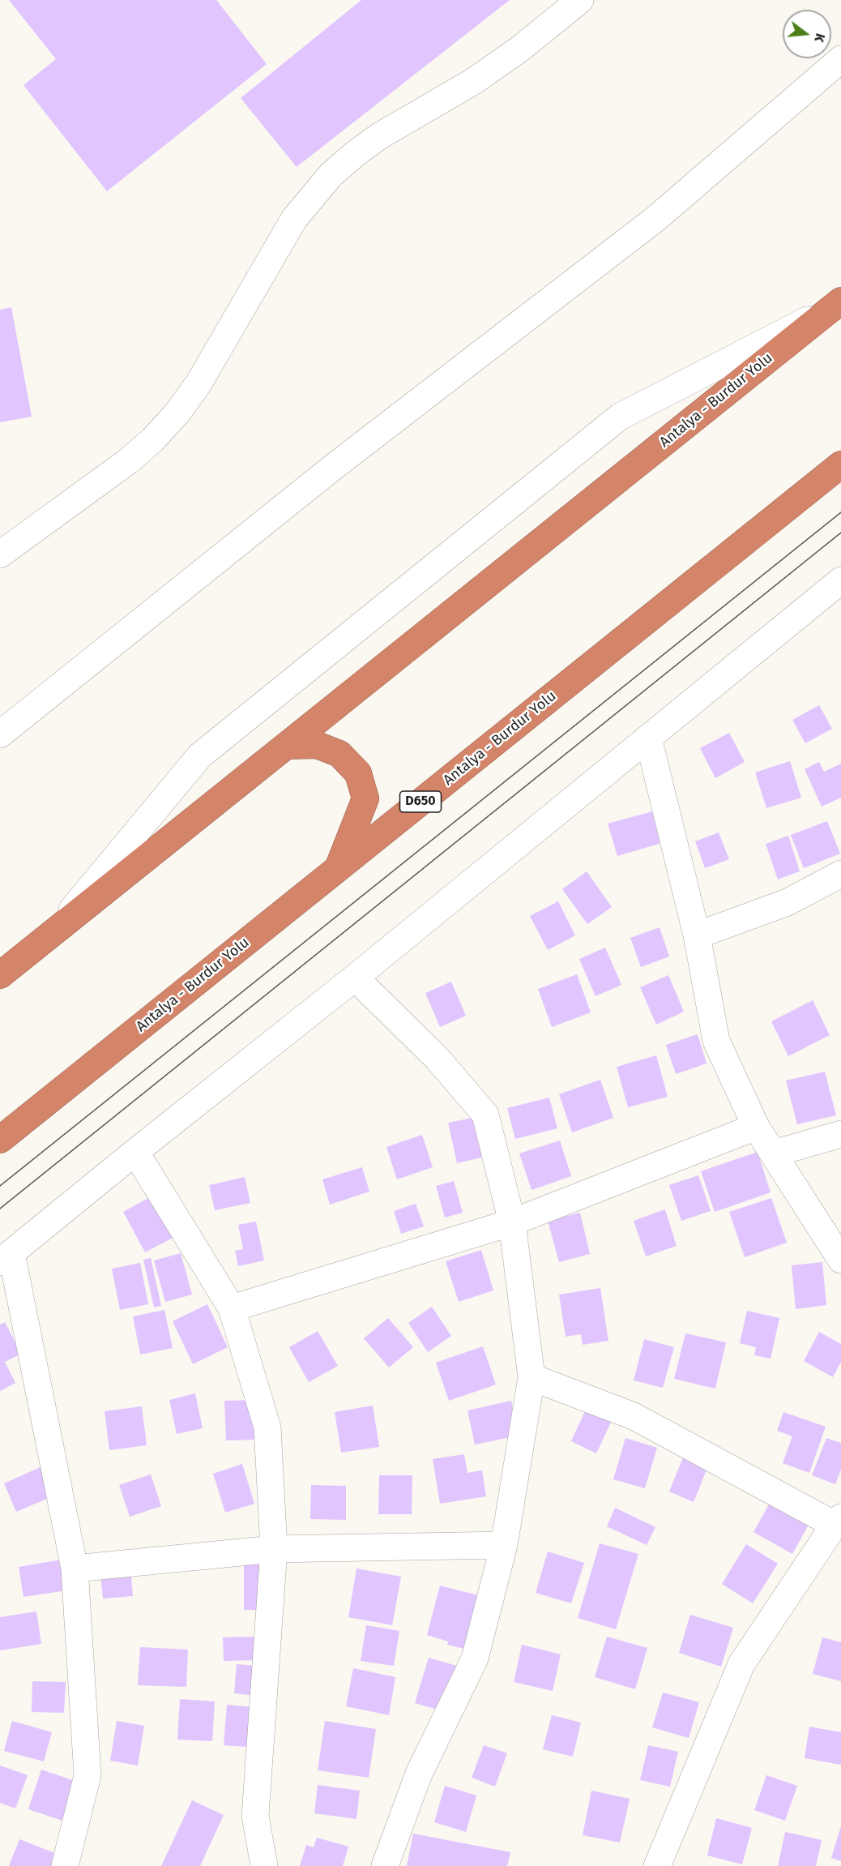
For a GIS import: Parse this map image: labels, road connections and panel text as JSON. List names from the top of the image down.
{
  "streets": {
    "highway": ["Antalya - Burdur Yolu", "D650"]
  },
  "north": "right"
}
